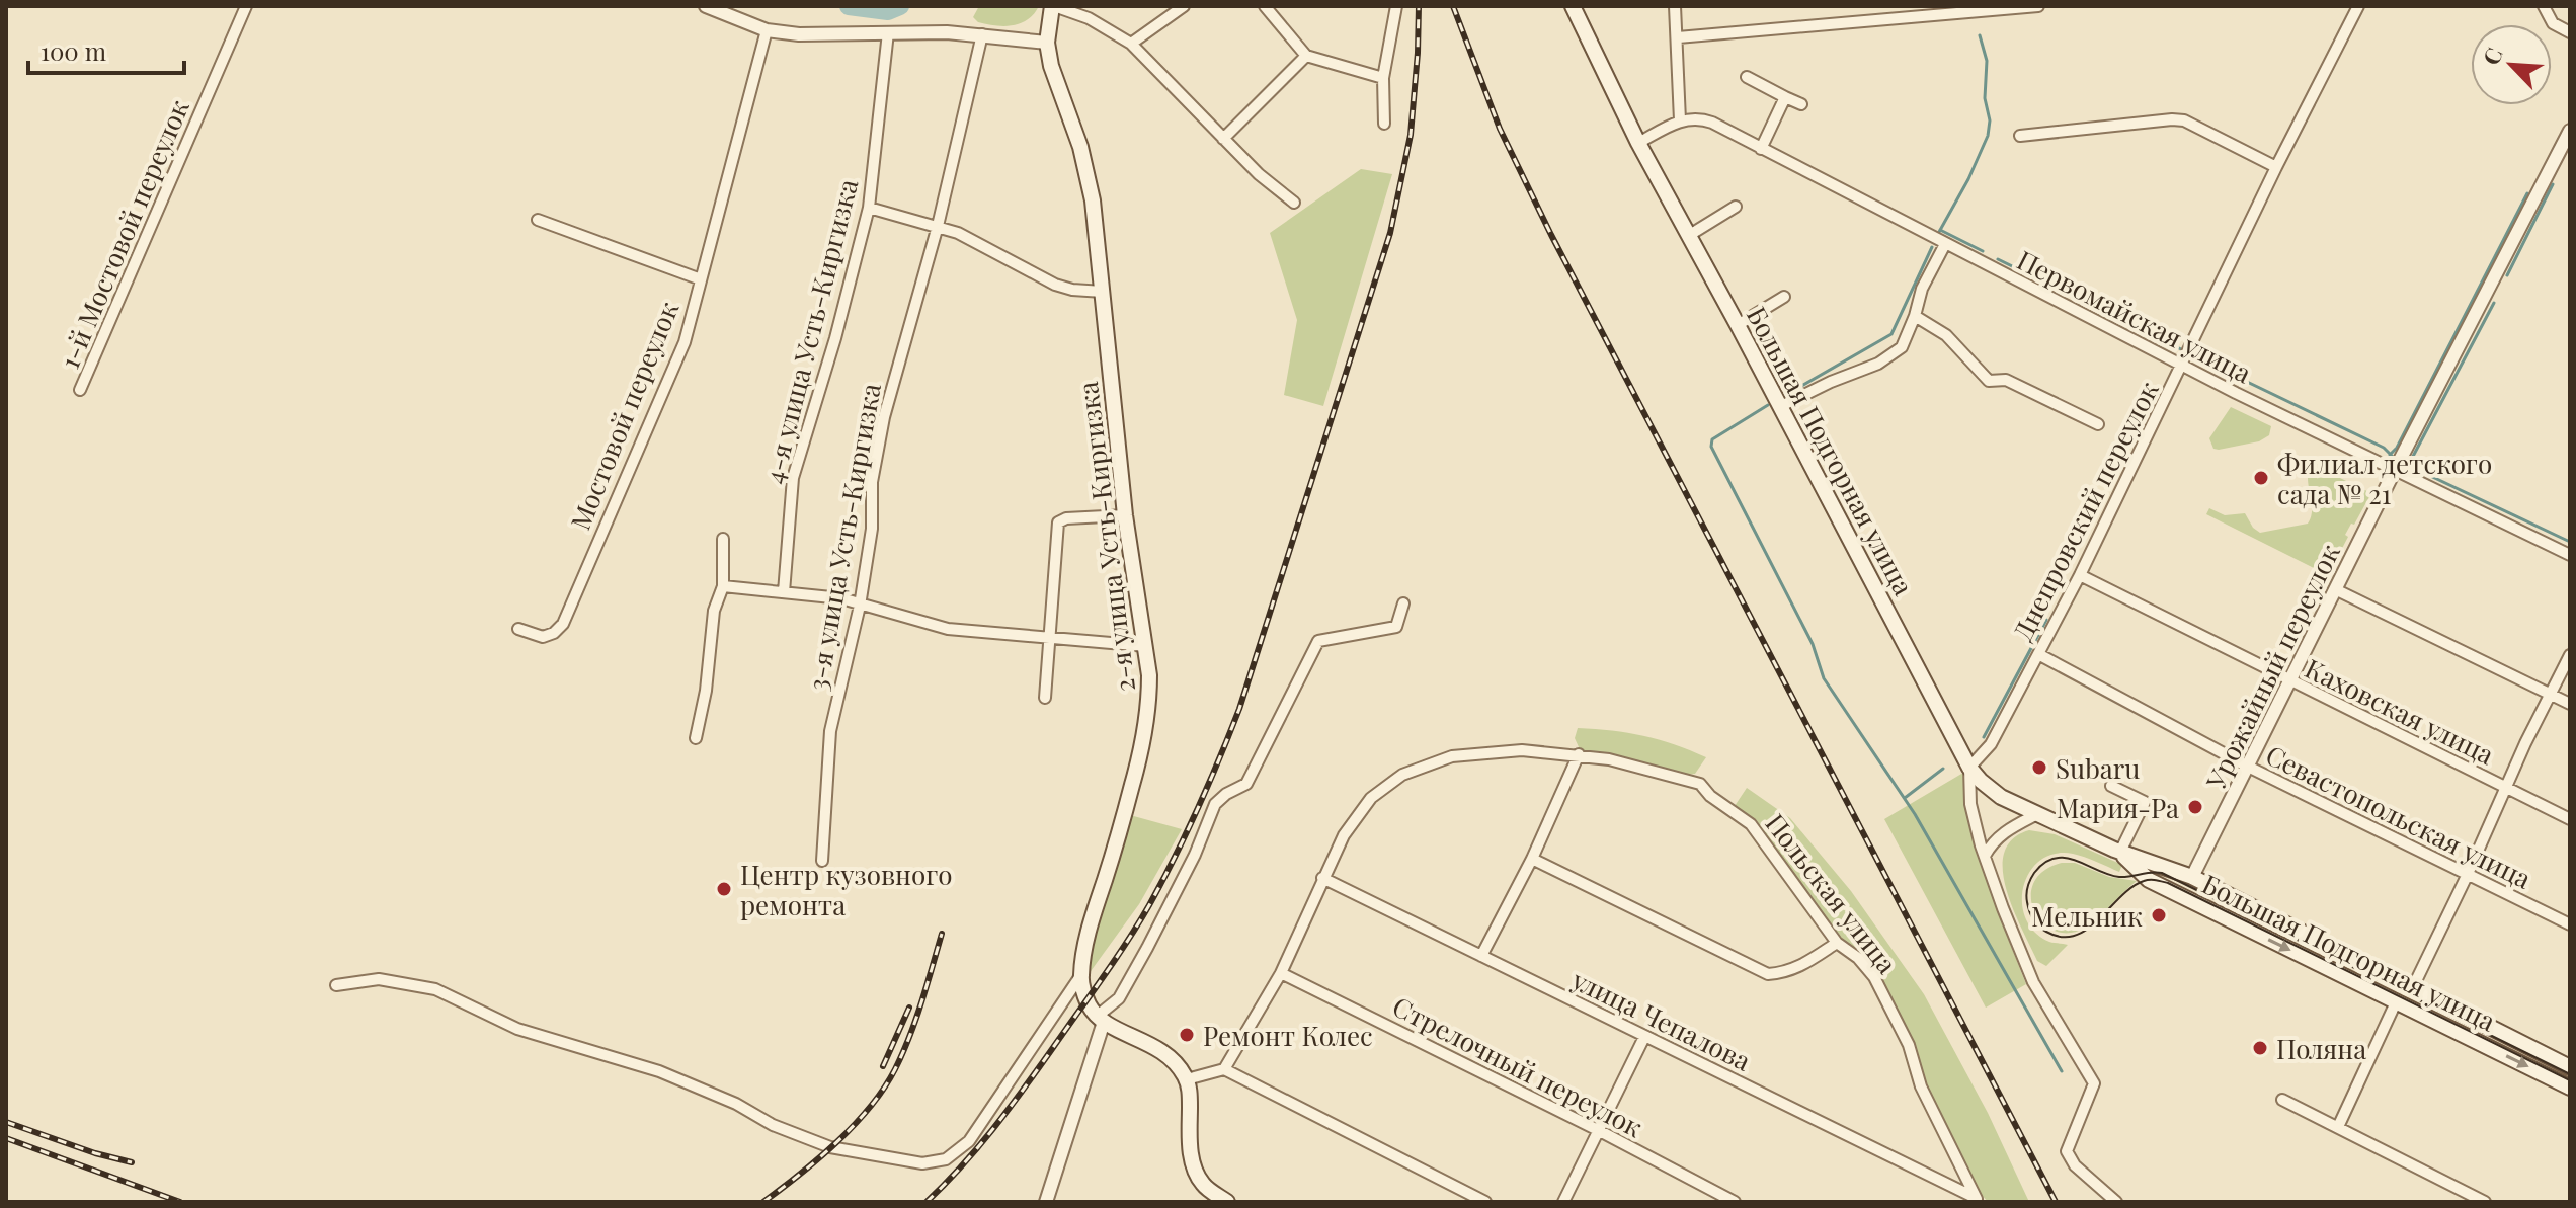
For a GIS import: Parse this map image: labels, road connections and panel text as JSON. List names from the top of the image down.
{
  "streets": {
    "main road": ["Большая Подгорная улица", "2-я улица Усть-Киргизка"],
    "street": [
      "1-й Мостовой переулок",
      "Первомайская улица",
      "4-я улица Усть-Киргизка",
      "Мостовой переулок",
      "Днепровский переулок",
      "3-я улица Усть-Киргизка",
      "Урожайный переулок",
      "Каховская улица",
      "Севастопольская улица",
      "Польская улица",
      "улица Чепалова",
      "Стрелочный переулок"
    ]
  },
  "crossings": [
    ["Первомайская улица", "Днепровский переулок"],
    ["Первомайская улица", "Урожайный переулок"],
    ["Большая Подгорная улица", "Днепровский переулок"],
    ["Большая Подгорная улица", "Урожайный переулок"],
    ["Днепровский переулок", "Каховская улица"],
    ["Днепровский переулок", "Севастопольская улица"],
    ["Урожайный переулок", "Каховская улица"],
    ["Урожайный переулок", "Севастопольская улица"],
    ["Польская улица", "улица Чепалова"],
    ["Польская улица", "Стрелочный переулок"]
  ],
  "places": [
    "Филиал детского сада № 21",
    "Subaru",
    "Мария-Ра",
    "Центр кузовного ремонта",
    "Мельник",
    "Ремонт Колес",
    "Поляна"
  ],
  "scale_bar": "100 m",
  "north": "top left"
}
